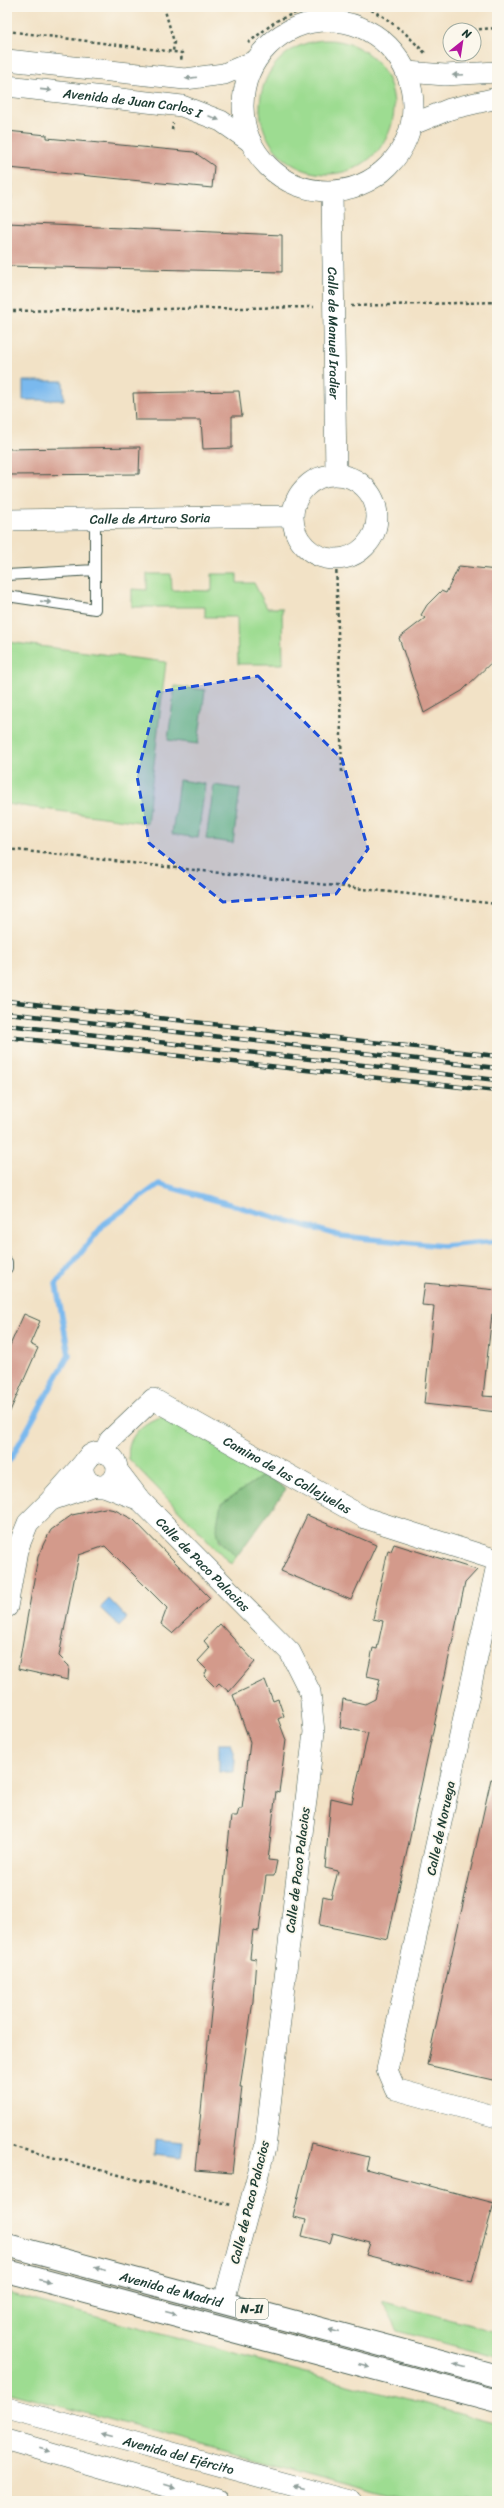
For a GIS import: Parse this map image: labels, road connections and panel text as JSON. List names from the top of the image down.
{
  "streets": {
    "main road": ["Avenida de Madrid", "N-II"],
    "street": [
      "Avenida de Juan Carlos I",
      "Calle de Manuel Iradier",
      "Calle de Arturo Soria",
      "Camino de las Callejuelas",
      "Calle de Paco Palacios",
      "Calle de Noruega",
      "Avenida del Ejército"
    ]
  },
  "crossings": [
    ["Calle de Manuel Iradier", "Calle de Arturo Soria"],
    ["Camino de las Callejuelas", "Calle de Paco Palacios"],
    ["Calle de Paco Palacios", "Avenida de Madrid"]
  ],
  "north": "top right"
}
